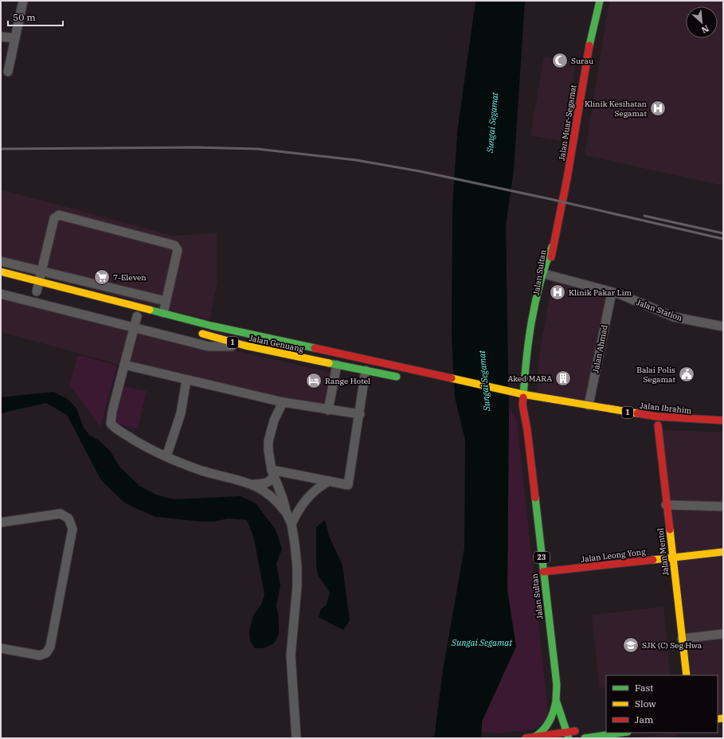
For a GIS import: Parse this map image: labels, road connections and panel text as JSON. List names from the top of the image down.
{
  "streets": {
    "main road": [
      "Jalan Muar-Segamat",
      "Jalan Sultan",
      "1",
      "Jalan Genuang",
      "Jalan Ibrahim",
      "Jalan Mentol",
      "Jalan Leong Yong",
      "23"
    ],
    "street": ["Jalan Station", "Jalan Ahmad"]
  },
  "crossings": [
    ["Jalan Muar-Segamat", "Jalan Sultan"],
    ["Jalan Sultan", "Jalan Station"],
    ["Jalan Sultan", "1"],
    ["Jalan Sultan", "Jalan Genuang"],
    ["Jalan Sultan", "Jalan Ibrahim"],
    ["Jalan Sultan", "Jalan Leong Yong"],
    ["Jalan Station", "Jalan Ahmad"],
    ["1", "Jalan Genuang"],
    ["1", "Jalan Ibrahim"],
    ["Jalan Genuang", "Jalan Ibrahim"],
    ["Jalan Ahmad", "Jalan Ibrahim"],
    ["Jalan Mentol", "Jalan Leong Yong"]
  ],
  "water": ["Sungai Segamat"],
  "places": {
    "mosque": ["Surau"],
    "hospital": ["Klinik Kesihatan Segamat", "Klinik Pakar Lim"],
    "supermarket": ["7-Eleven"],
    "public building": ["Balai Polis Segamat"],
    "building": ["Aked MARA"],
    "hotel": ["Range Hotel"],
    "school or university": ["SJK (C) Seg Hwa"]
  },
  "legend": ["Fast", "Slow", "Jam"],
  "scale_bar": "50 m",
  "north": "bottom right"
}
